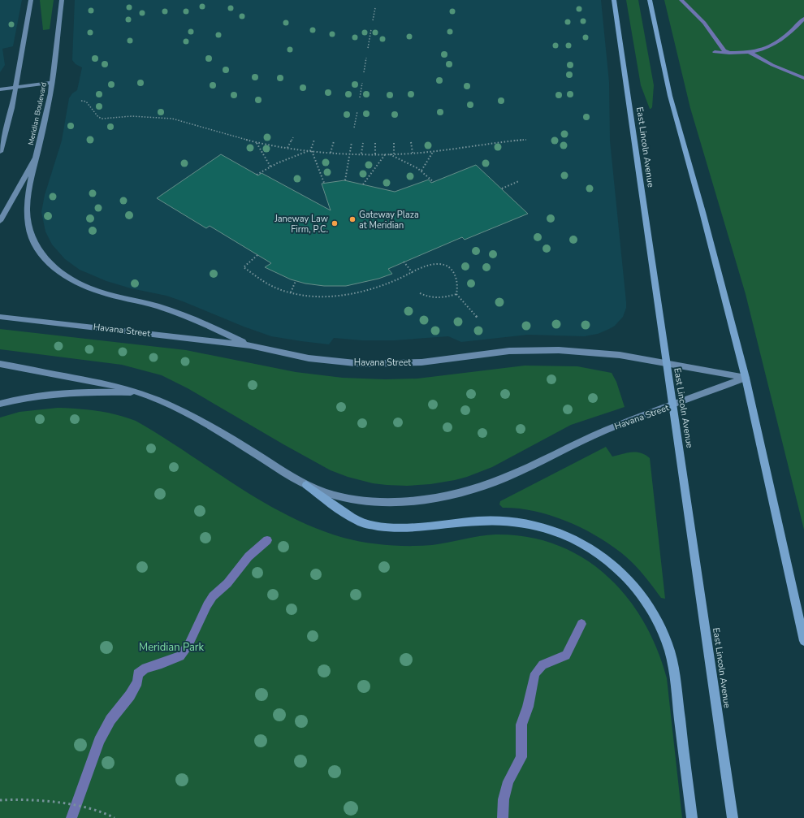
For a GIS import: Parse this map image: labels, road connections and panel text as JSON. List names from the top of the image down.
{
  "streets": {
    "main road": ["Meridian Boulevard", "East Lincoln Avenue", "Havana Street"]
  },
  "crossings": [
    ["East Lincoln Avenue", "Havana Street"]
  ],
  "parks": ["Meridian Park"],
  "places": ["Gateway Plaza at Meridian", "Janeway Law Firm, P.C."]
}
